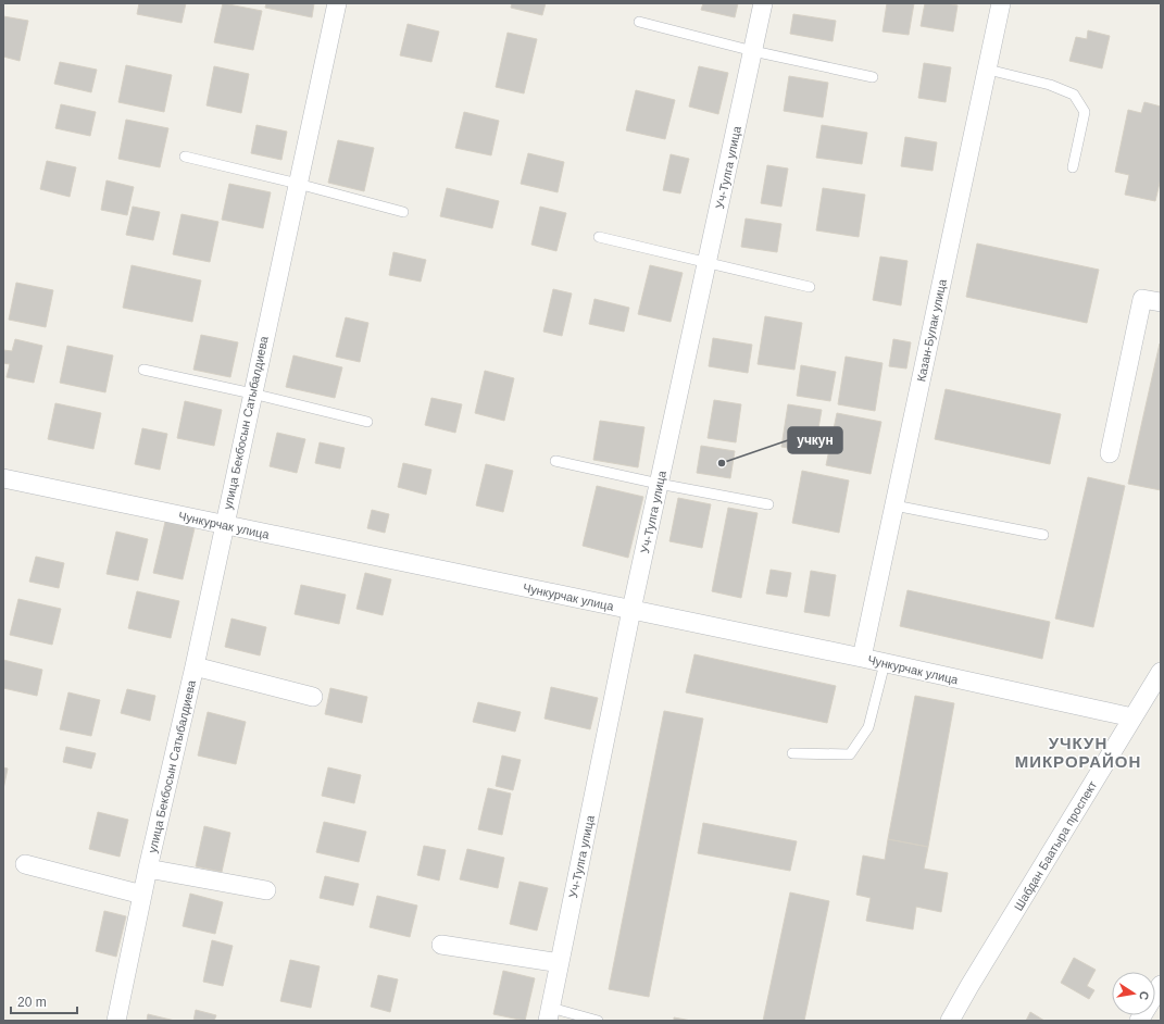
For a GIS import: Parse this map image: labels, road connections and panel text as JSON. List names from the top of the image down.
{
  "streets": {
    "street": [
      "Уч-Тулга улица",
      "Казан-Булак улица",
      "улица Бекбосын Сатыбалдиева",
      "Чункурчак улица",
      "Шабдан Баатыра проспект"
    ]
  },
  "crossings": [
    ["Уч-Тулга улица", "Чункурчак улица"],
    ["Казан-Булак улица", "Чункурчак улица"],
    ["улица Бекбосын Сатыбалдиева", "Чункурчак улица"],
    ["Чункурчак улица", "Шабдан Баатыра проспект"]
  ],
  "districts": ["УЧКУН МИКРОРАЙОН"],
  "places": ["учкун"],
  "scale_bar": "20 m",
  "north": "right"
}
